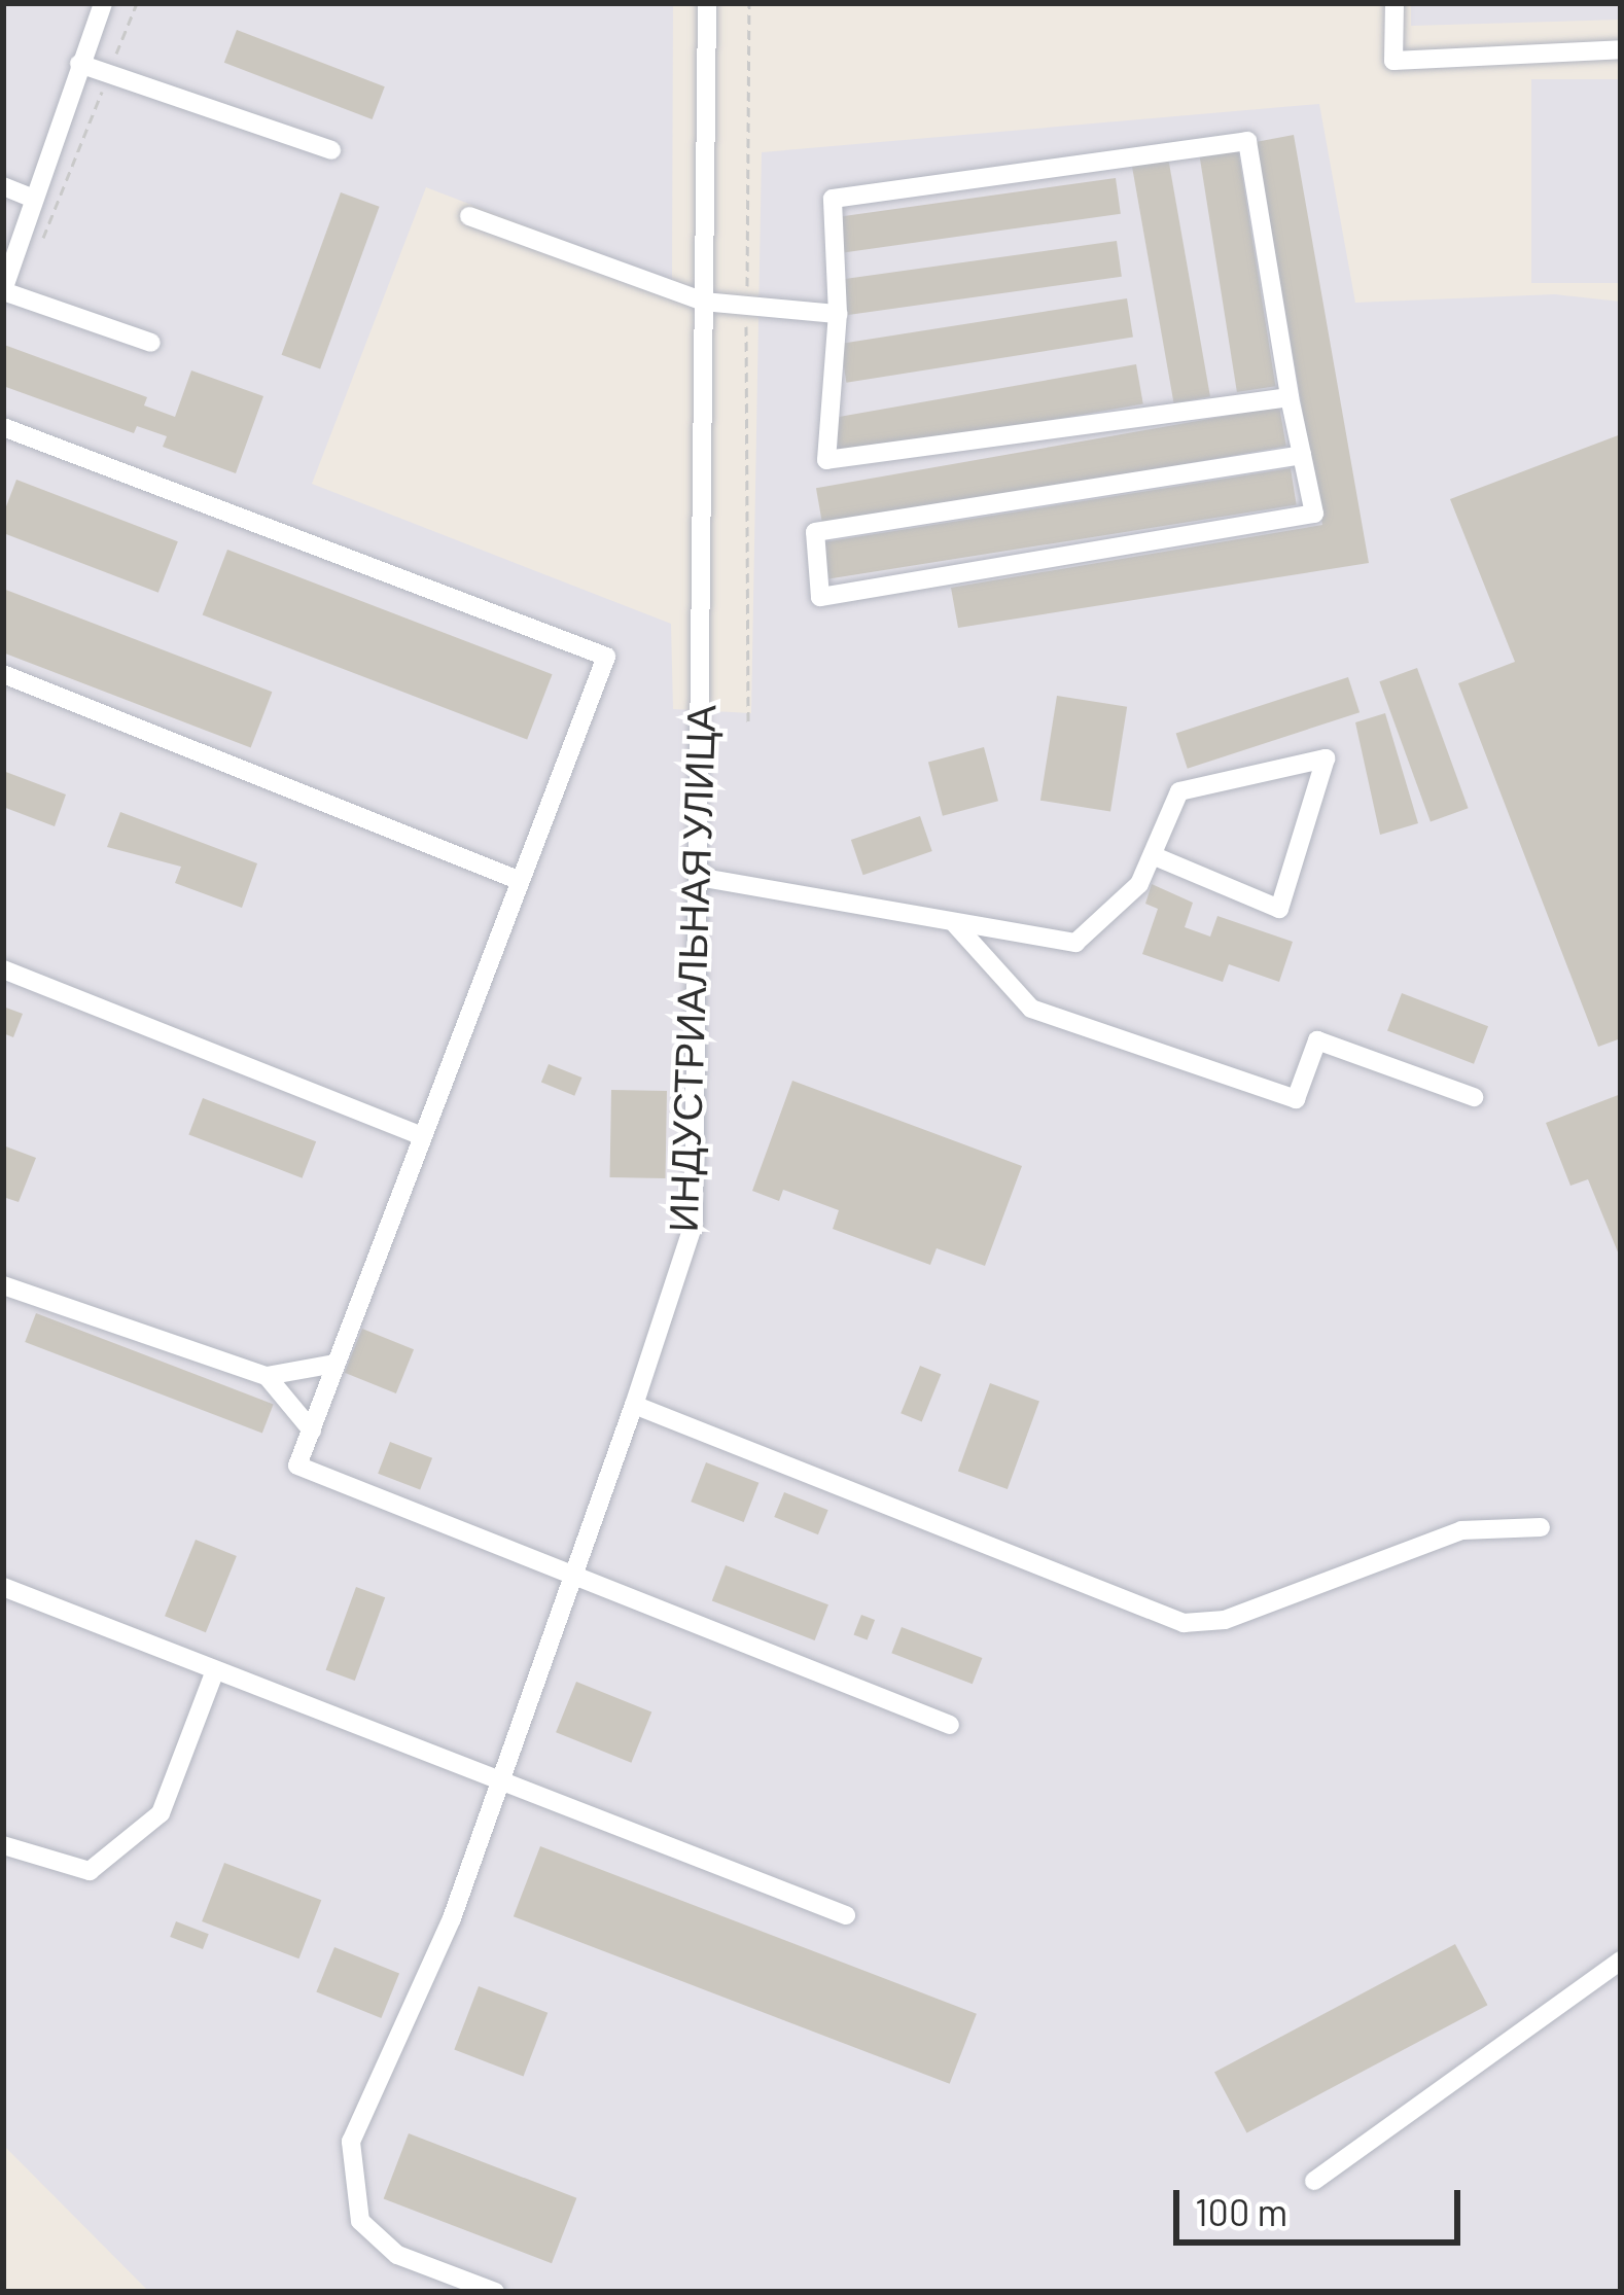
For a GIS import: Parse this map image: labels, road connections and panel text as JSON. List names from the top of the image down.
{
  "streets": {
    "street": ["ИНДУСТРИАЛЬНАЯ УЛИЦА"]
  },
  "scale_bar": "100 m"
}
